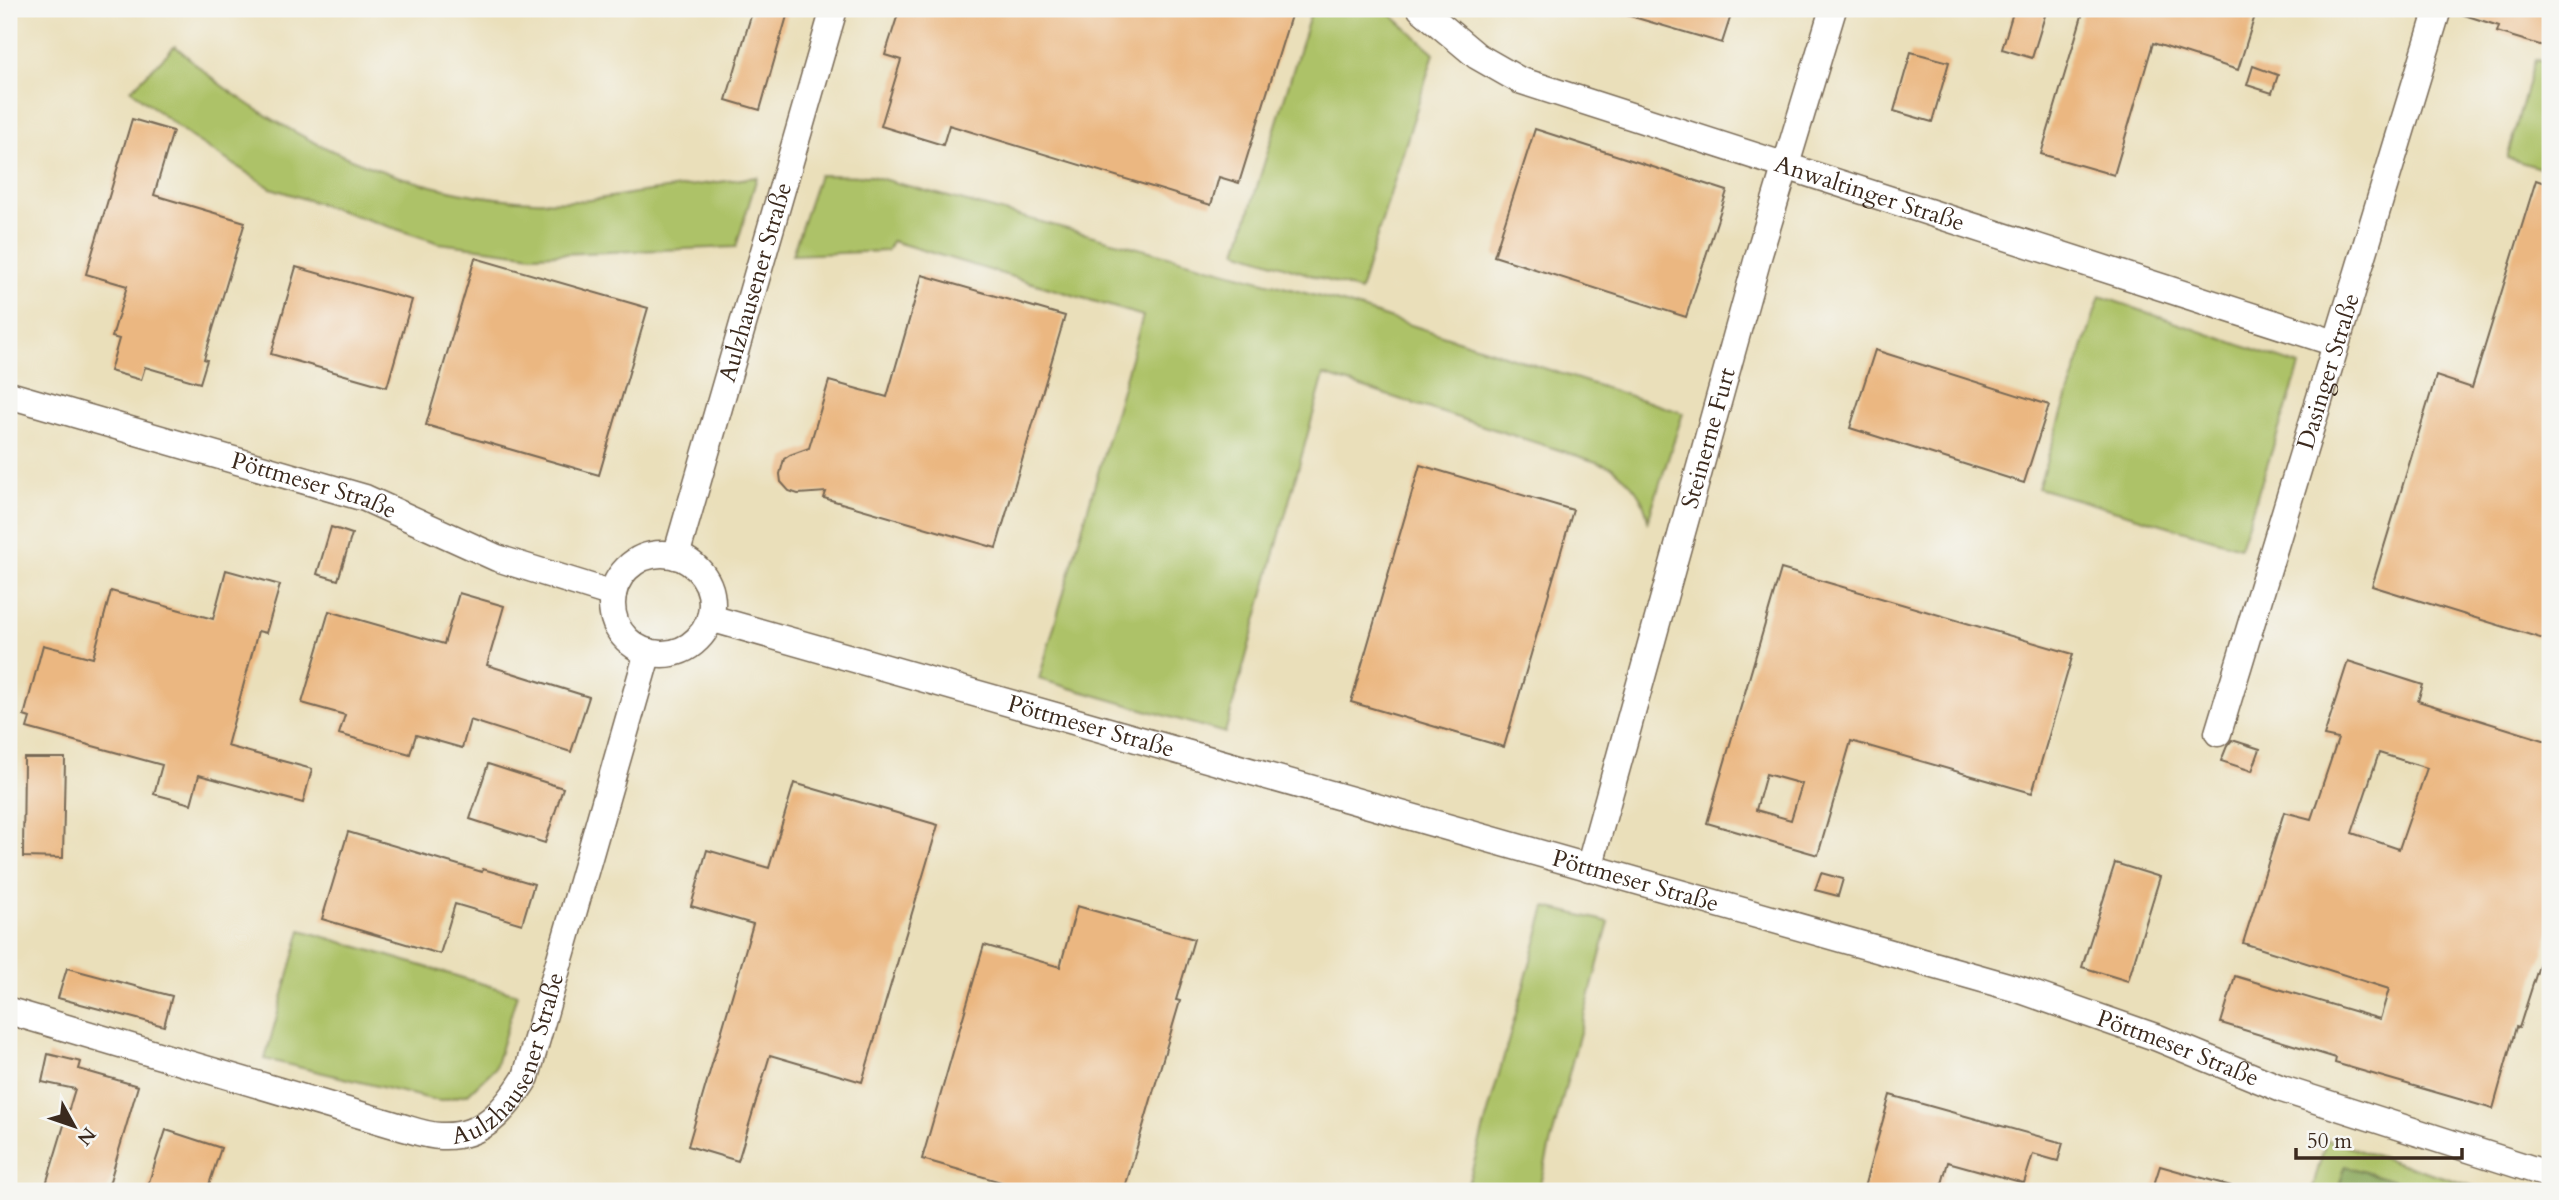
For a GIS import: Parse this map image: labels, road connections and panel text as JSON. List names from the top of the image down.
{
  "streets": {
    "street": [
      "Anwaltinger Straße",
      "Aulzhausener Straße",
      "Dasinger Straße",
      "Steinerne Furt",
      "Pöttmeser Straße"
    ]
  },
  "crossings": [
    ["Anwaltinger Straße", "Dasinger Straße"],
    ["Anwaltinger Straße", "Steinerne Furt"],
    ["Aulzhausener Straße", "Pöttmeser Straße"],
    ["Steinerne Furt", "Pöttmeser Straße"]
  ],
  "scale_bar": "50 m",
  "north": "bottom right"
}
